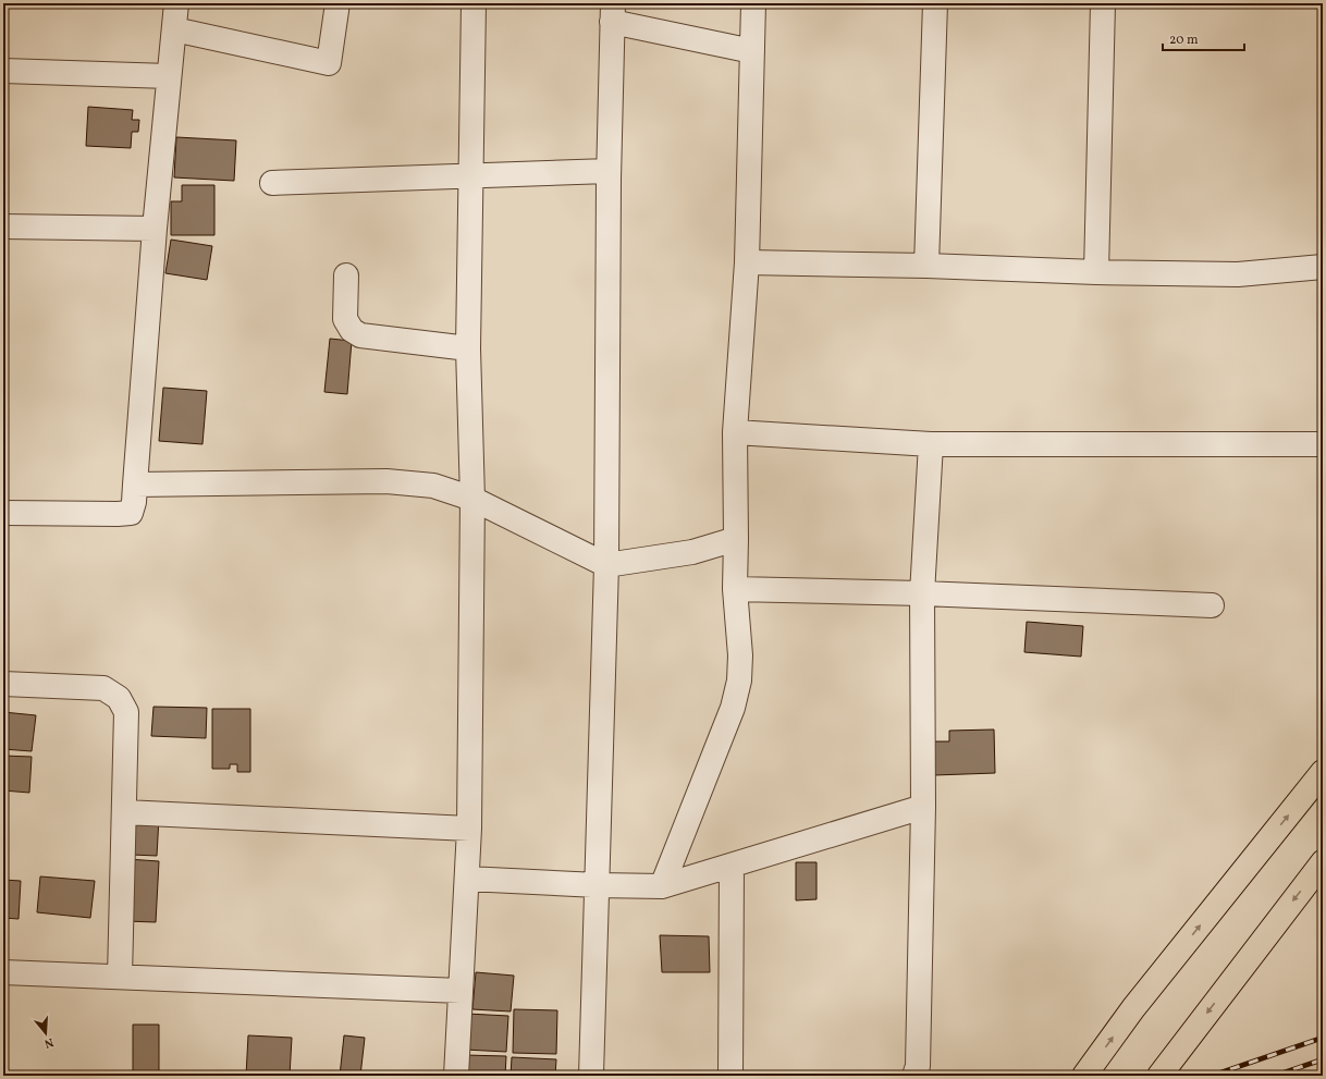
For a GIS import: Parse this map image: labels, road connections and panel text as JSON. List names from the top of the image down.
{
  "scale_bar": "20 m",
  "north": "bottom"
}
